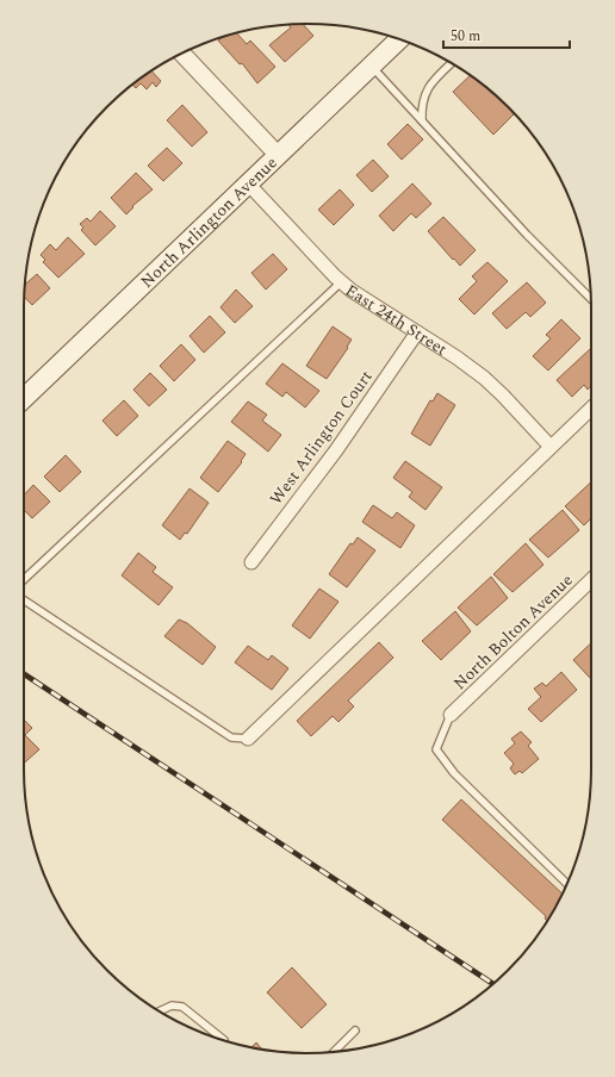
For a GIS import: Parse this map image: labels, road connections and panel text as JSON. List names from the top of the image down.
{
  "streets": {
    "main road": ["North Arlington Avenue"],
    "street": ["East 24th Street", "West Arlington Court", "North Bolton Avenue"]
  },
  "crossings": [
    ["North Arlington Avenue", "East 24th Street"],
    ["East 24th Street", "West Arlington Court"]
  ],
  "scale_bar": "50 m"
}
